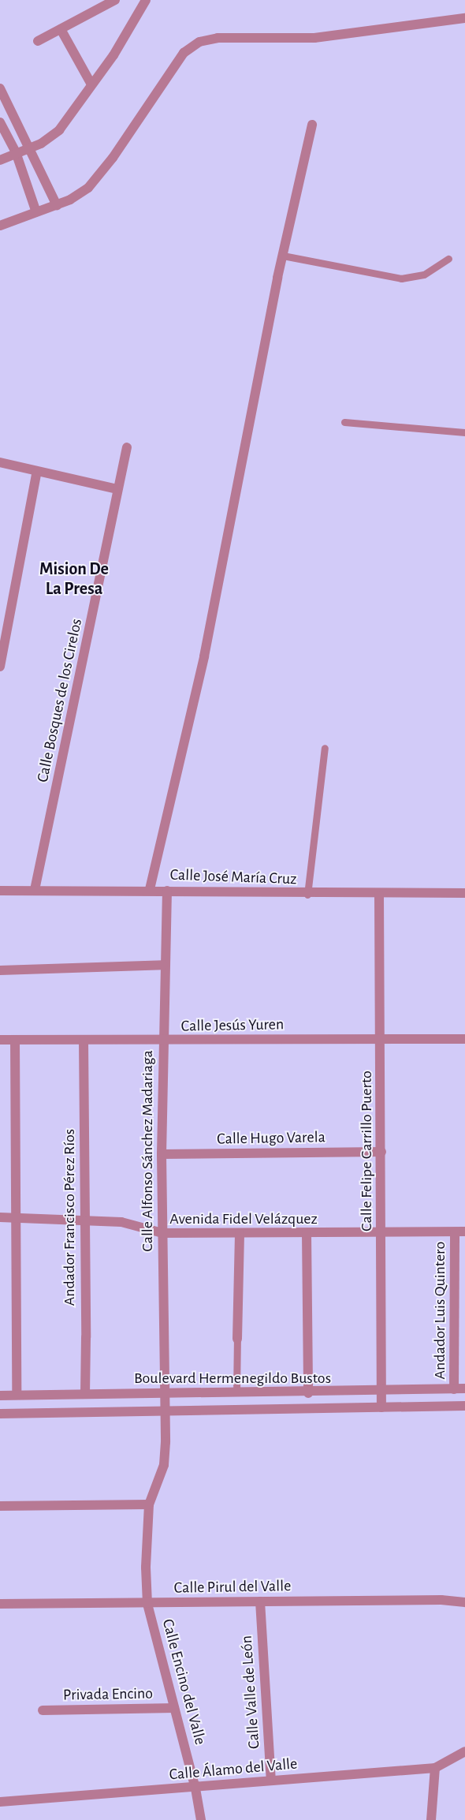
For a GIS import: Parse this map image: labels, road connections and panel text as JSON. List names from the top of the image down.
{
  "streets": {
    "street": [
      "Calle Bosques de los Cirelos",
      "Calle José María Cruz",
      "Calle Jesús Yuren",
      "Calle Hugo Varela",
      "Calle Alfonso Sánchez Madariaga",
      "Calle Felipe Carrillo Puerto",
      "Andador Francisco Pérez Ríos",
      "Avenida Fidel Velázquez",
      "Andador Luis Quintero",
      "Boulevard Hermenegildo Bustos",
      "Calle Pirul del Valle",
      "Calle Encino del Valle",
      "Calle Valle de León",
      "Privada Encino",
      "Calle Álamo del Valle"
    ]
  },
  "crossings": [
    ["Calle Bosques de los Cirelos", "Calle José María Cruz"],
    ["Calle José María Cruz", "Calle Alfonso Sánchez Madariaga"],
    ["Calle José María Cruz", "Calle Felipe Carrillo Puerto"],
    ["Calle Jesús Yuren", "Calle Alfonso Sánchez Madariaga"],
    ["Calle Jesús Yuren", "Calle Felipe Carrillo Puerto"],
    ["Calle Jesús Yuren", "Andador Francisco Pérez Ríos"],
    ["Calle Hugo Varela", "Calle Alfonso Sánchez Madariaga"],
    ["Calle Hugo Varela", "Calle Felipe Carrillo Puerto"],
    ["Calle Alfonso Sánchez Madariaga", "Avenida Fidel Velázquez"],
    ["Calle Alfonso Sánchez Madariaga", "Boulevard Hermenegildo Bustos"],
    ["Calle Alfonso Sánchez Madariaga", "Calle Encino del Valle"],
    ["Calle Felipe Carrillo Puerto", "Avenida Fidel Velázquez"],
    ["Calle Felipe Carrillo Puerto", "Boulevard Hermenegildo Bustos"],
    ["Andador Francisco Pérez Ríos", "Avenida Fidel Velázquez"],
    ["Andador Francisco Pérez Ríos", "Boulevard Hermenegildo Bustos"],
    ["Avenida Fidel Velázquez", "Andador Luis Quintero"],
    ["Andador Luis Quintero", "Boulevard Hermenegildo Bustos"],
    ["Boulevard Hermenegildo Bustos", "Calle Encino del Valle"],
    ["Calle Pirul del Valle", "Calle Encino del Valle"],
    ["Calle Pirul del Valle", "Calle Valle de León"],
    ["Calle Encino del Valle", "Privada Encino"],
    ["Calle Encino del Valle", "Calle Álamo del Valle"],
    ["Calle Valle de León", "Calle Álamo del Valle"]
  ],
  "districts": ["Mision De La Presa"]
}
